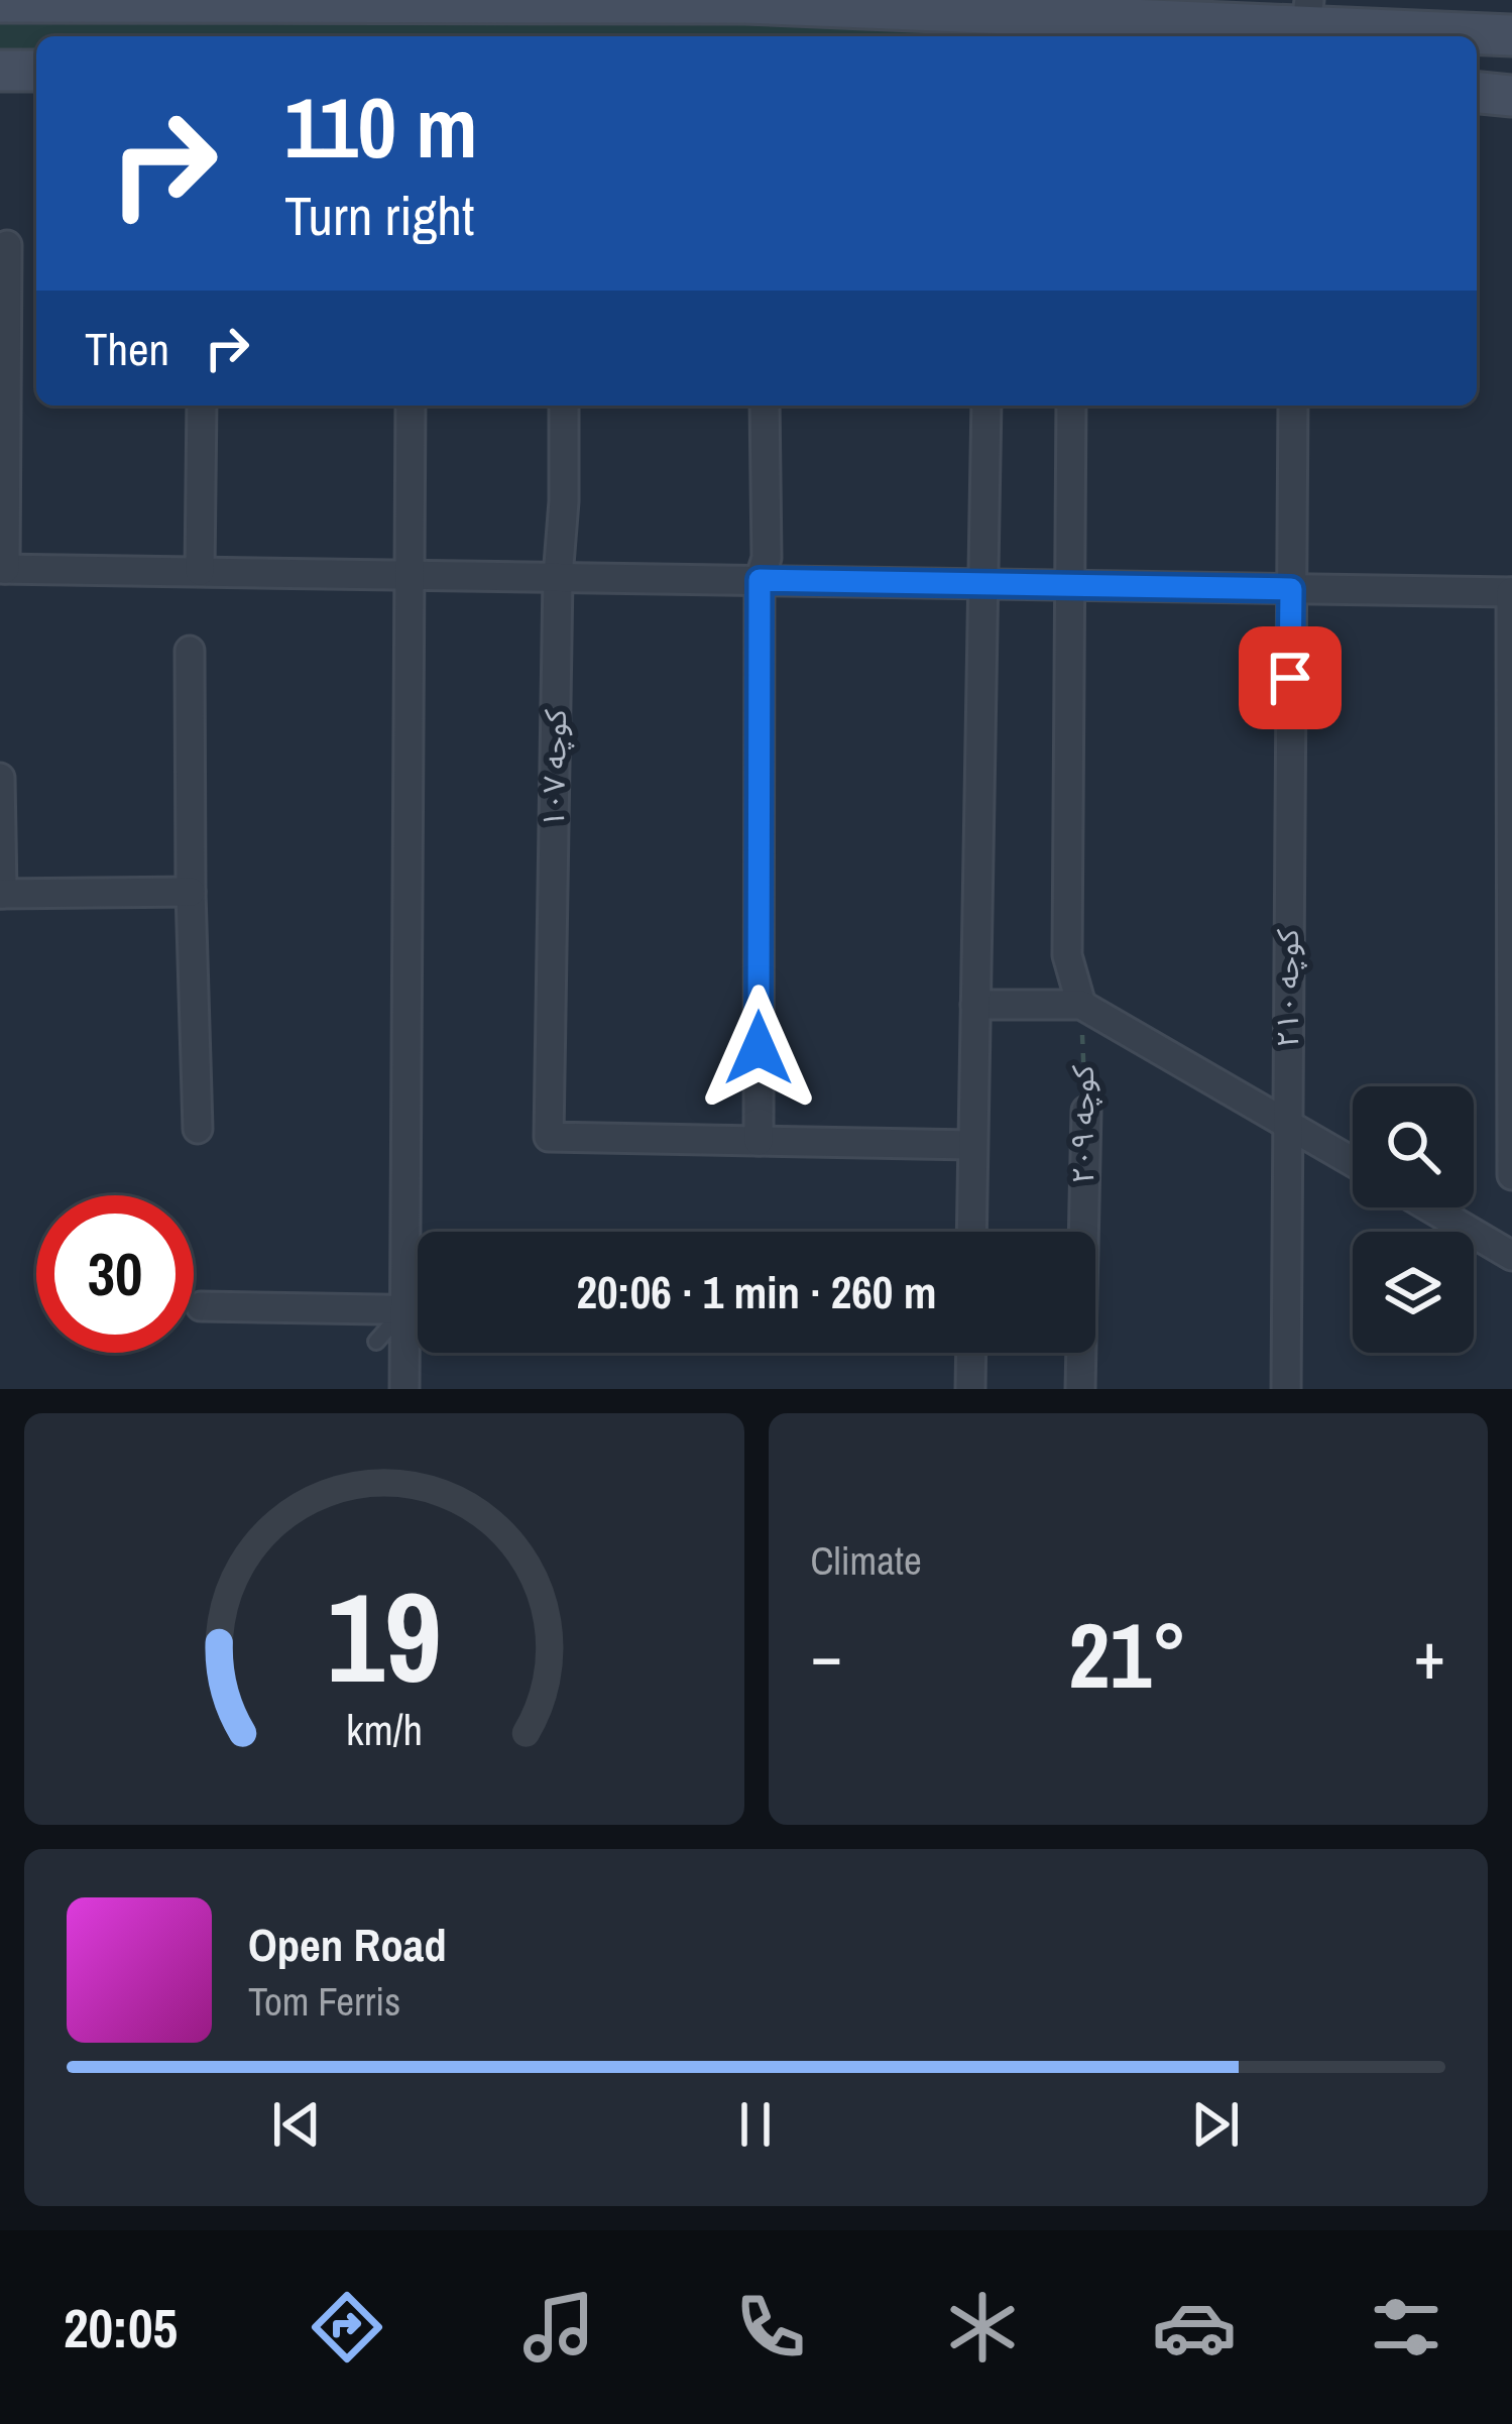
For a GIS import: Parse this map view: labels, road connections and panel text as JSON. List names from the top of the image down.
{
  "streets": {
    "street": ["۱۰۷ کوچه", "۲۱۰ کوچه", "۲۰۹ کوچه"]
  },
  "page": {
    "turn": ["110 m", "Turn right"],
    "then": "Then",
    "limit": "30",
    "trip": "20:06 · 1 min · 260 m",
    "tile": "Climate",
    "heat": ["−", "21°", "+"],
    "song": ["Open Road", "Tom Ferris"],
    "tabs": "20:05",
    "gauge": ["19", "km/h"]
  }
}
